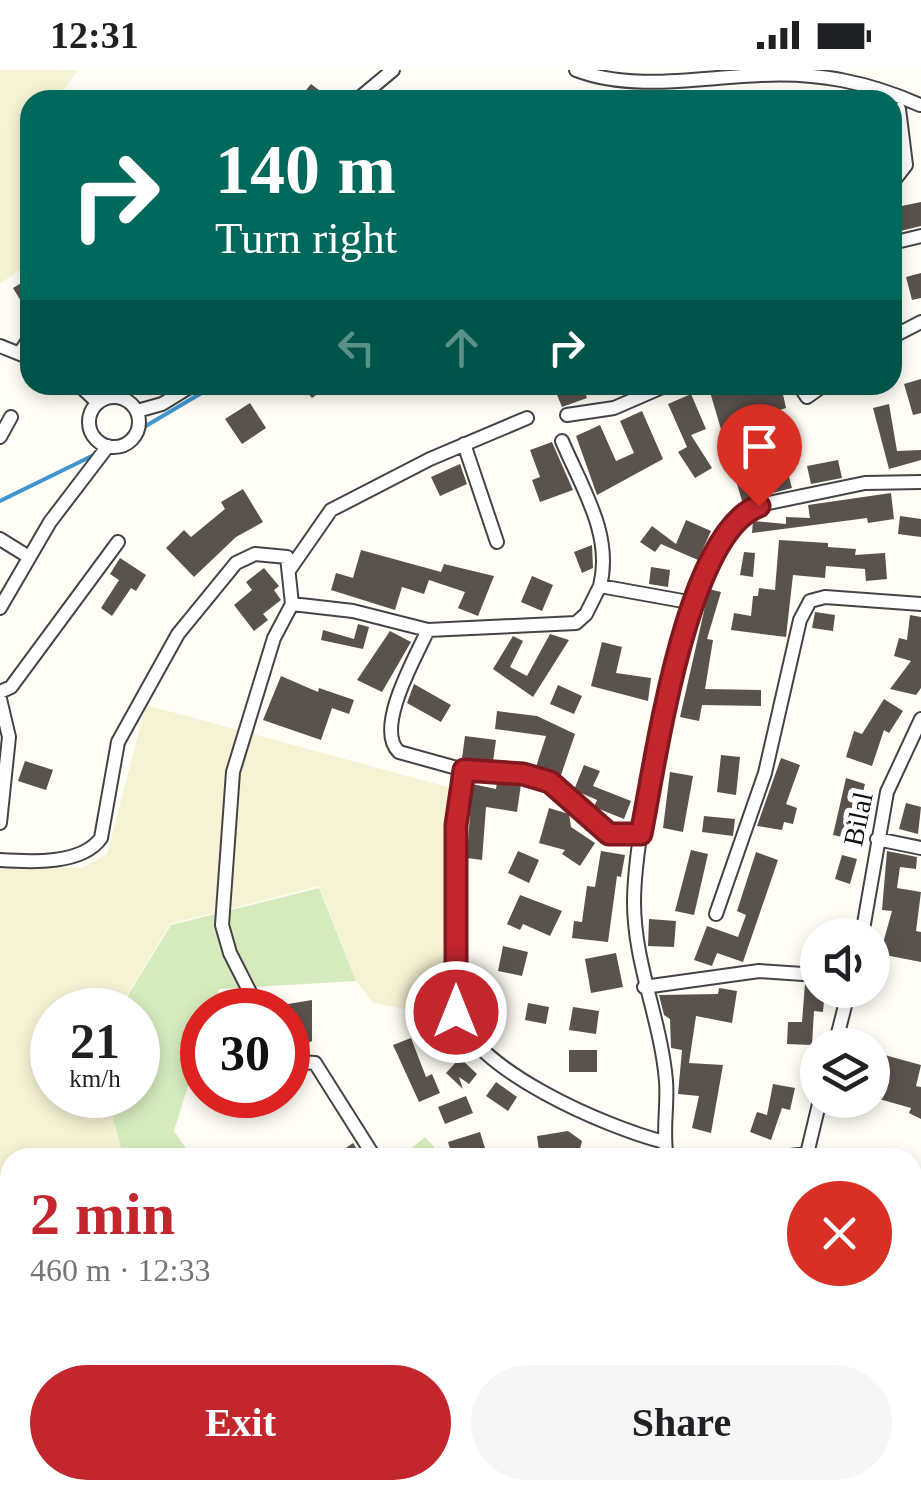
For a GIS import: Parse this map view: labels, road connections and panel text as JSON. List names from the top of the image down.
{
  "streets": {
    "street": ["Bilal"]
  },
  "page": {
    "status": "12:31",
    "turn": ["140 m", "Turn right"],
    "speed": "21 km/h",
    "limit": "30",
    "heading": ["2 min", "460 m · 12:33"],
    "buttons": ["Exit", "Share"]
  }
}
